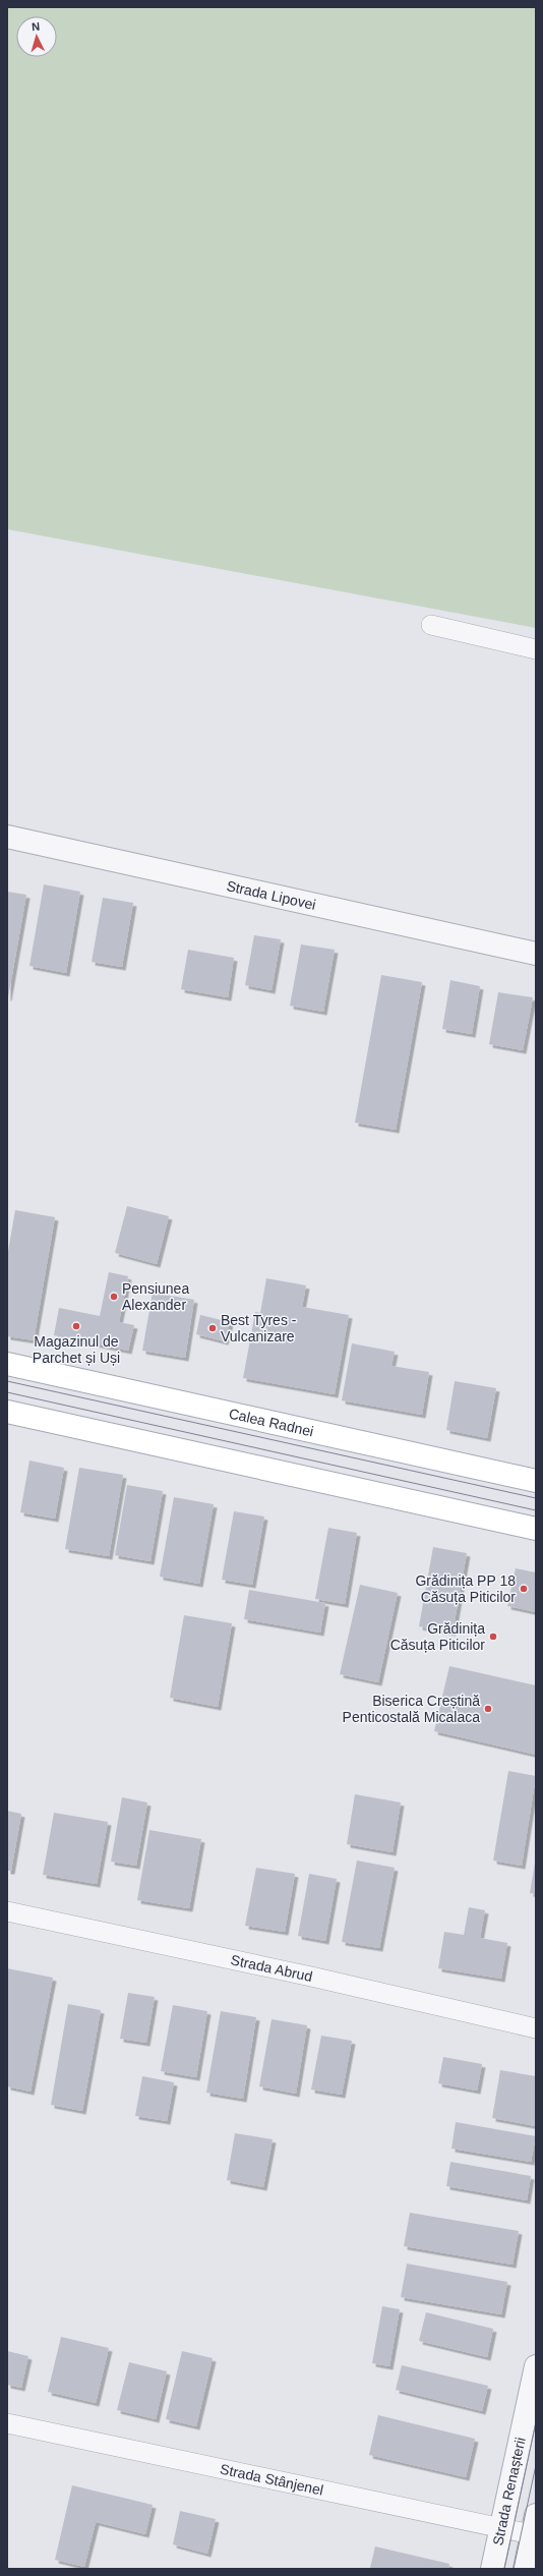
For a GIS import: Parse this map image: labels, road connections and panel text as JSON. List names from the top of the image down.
{
  "streets": {
    "main road": ["Calea Radnei"],
    "street": [
      "Strada Lipovei",
      "Strada Abrud",
      "Strada Stânjenel",
      "Strada Renașterii"
    ]
  },
  "crossings": [
    ["Strada Stânjenel", "Strada Renașterii"]
  ],
  "places": [
    "Pensiunea Alexander",
    "Magazinul de Parchet și Uși",
    "Best Tyres - Vulcanizare",
    "Grădinița PP 18 Căsuța Piticilor",
    "Grădinița Căsuța Piticilor",
    "Biserica Creștină Penticostală Micalaca"
  ],
  "north": "top"
}
